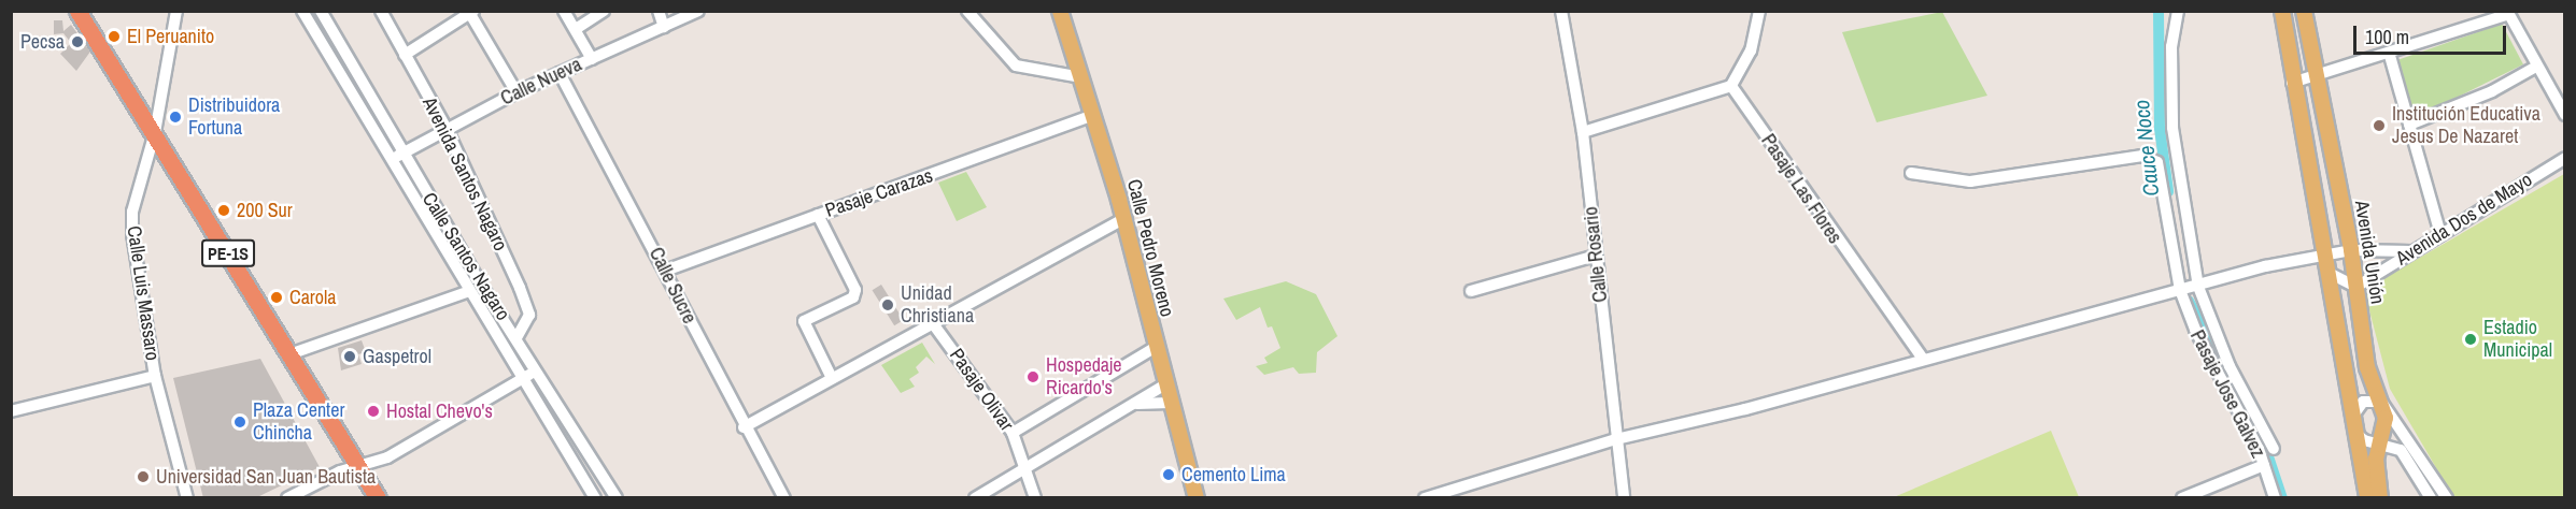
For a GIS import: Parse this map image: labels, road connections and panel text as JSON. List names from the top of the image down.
{
  "streets": {
    "highway": ["PE-1S"],
    "main road": ["Calle Pedro Moreno", "Avenida Unión"],
    "street": [
      "Calle Nueva",
      "Avenida Santos Nagaro",
      "Pasaje Las Flores",
      "Pasaje Carazas",
      "Avenida Dos de Mayo",
      "Calle Rosario",
      "Calle Santos Nagaro",
      "Calle Sucre",
      "Calle Luis Massaro",
      "Pasaje Olivar",
      "Pasaje Jose Galvez"
    ]
  },
  "crossings": [
    ["Calle Nueva", "Avenida Santos Nagaro"],
    ["Calle Nueva", "Calle Santos Nagaro"],
    ["Calle Nueva", "Calle Sucre"],
    ["Avenida Santos Nagaro", "Calle Santos Nagaro"],
    ["Pasaje Carazas", "Calle Pedro Moreno"],
    ["Pasaje Carazas", "Calle Sucre"],
    ["Avenida Dos de Mayo", "Avenida Unión"],
    ["PE-1S", "Calle Luis Massaro"]
  ],
  "water": ["Cauce Noco"],
  "places": [
    "El Peruanito",
    "Pecsa",
    "Distribuidora Fortuna",
    "Institución Educativa Jesus De Nazaret",
    "200 Sur",
    "Carola",
    "Unidad Christiana",
    "Estadio Municipal",
    "Gaspetrol",
    "Hospedaje Ricardo's",
    "Hostal Chevo's",
    "Plaza Center Chincha",
    "Cemento Lima",
    "Universidad San Juan Bautista"
  ],
  "scale_bar": "100 m"
}
